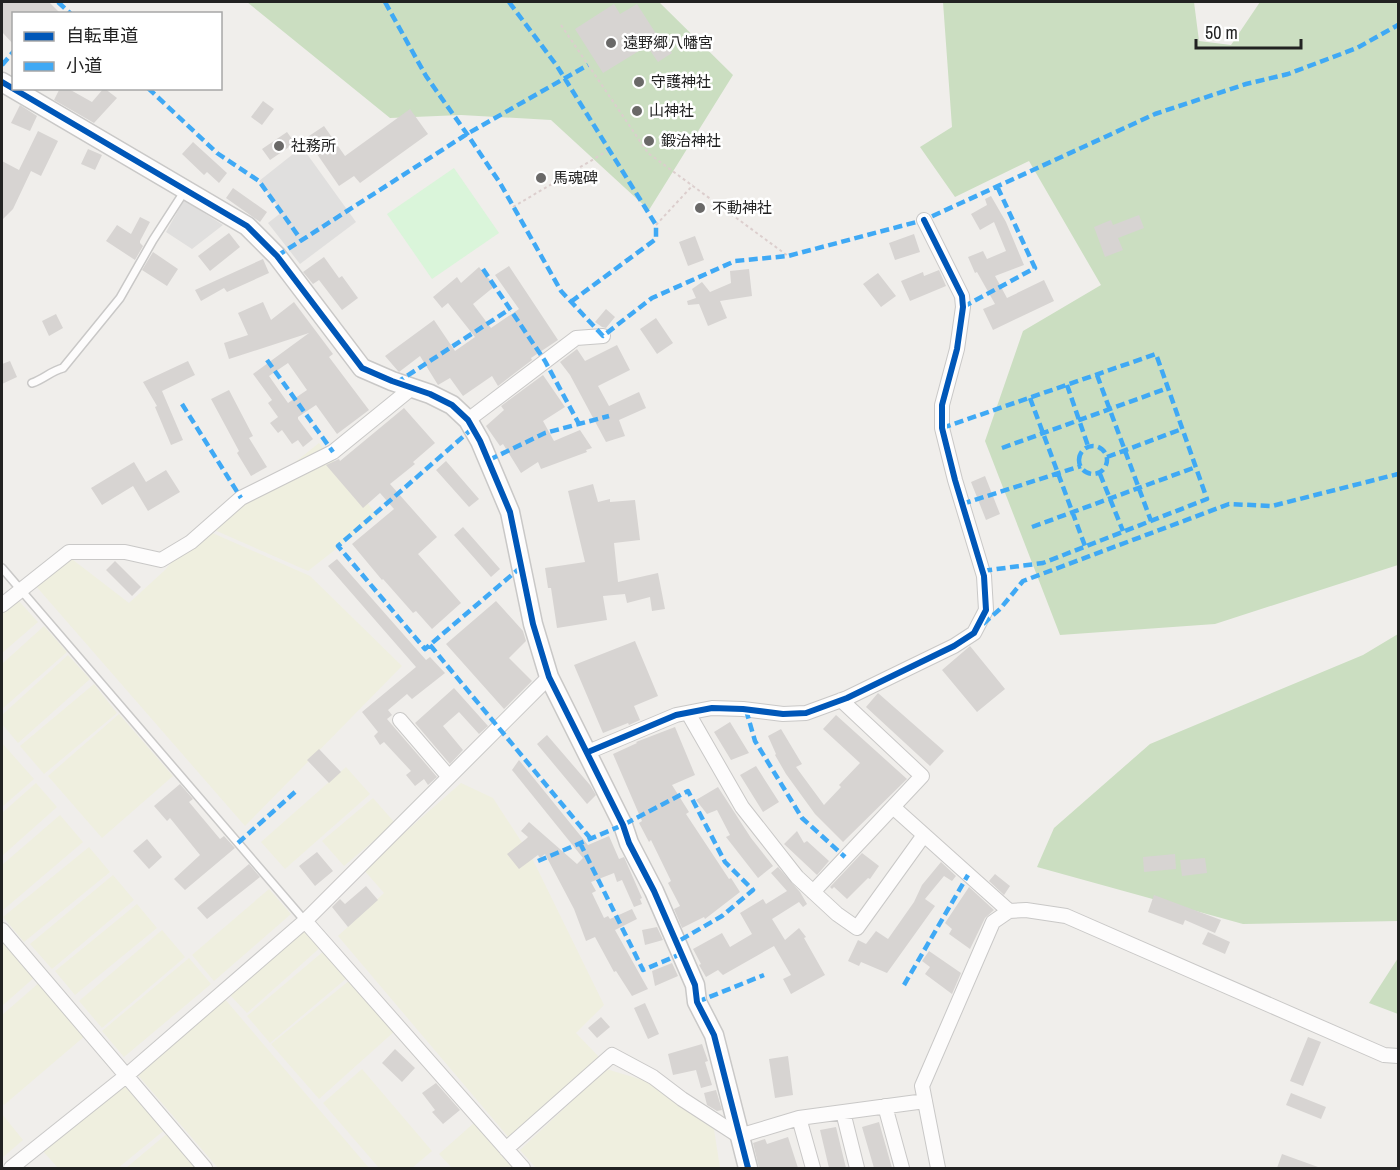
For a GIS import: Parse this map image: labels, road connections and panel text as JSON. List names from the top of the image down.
{
  "places": [
    "遠野郷八幡宮",
    "守護神社",
    "山神社",
    "鍛治神社",
    "社務所",
    "馬魂碑",
    "不動神社"
  ],
  "legend": ["自転車道", "小道"],
  "scale_bar": "50 m"
}
